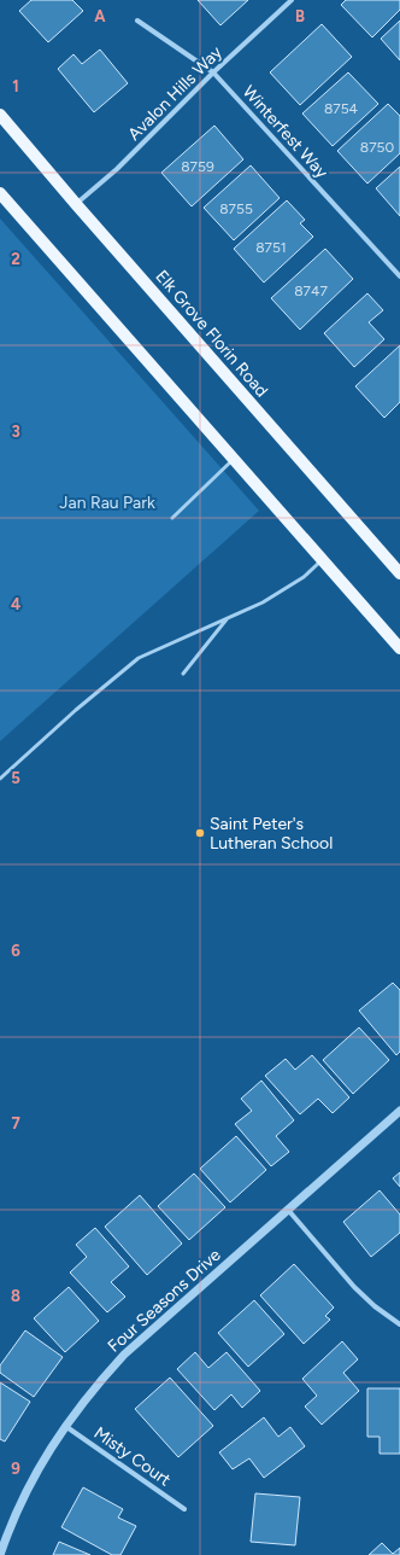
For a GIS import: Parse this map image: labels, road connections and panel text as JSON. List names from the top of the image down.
{
  "streets": {
    "main road": ["Elk Grove Florin Road"],
    "street": [
      "Avalon Hills Way",
      "Winterfest Way",
      "Four Seasons Drive",
      "Misty Court"
    ]
  },
  "crossings": [
    ["Avalon Hills Way", "Winterfest Way"],
    ["Avalon Hills Way", "Elk Grove Florin Road"],
    ["Four Seasons Drive", "Misty Court"]
  ],
  "parks": ["Jan Rau Park"],
  "places": ["Saint Peter's Lutheran School"],
  "house_numbers": [
    "8754",
    "8750",
    "8759",
    "8755",
    "8751",
    "8747"
  ],
  "grid": {
    "columns": ["A", "B"],
    "rows": [
      "1",
      "2",
      "3",
      "4",
      "5",
      "6",
      "7",
      "8",
      "9"
    ]
  }
}
